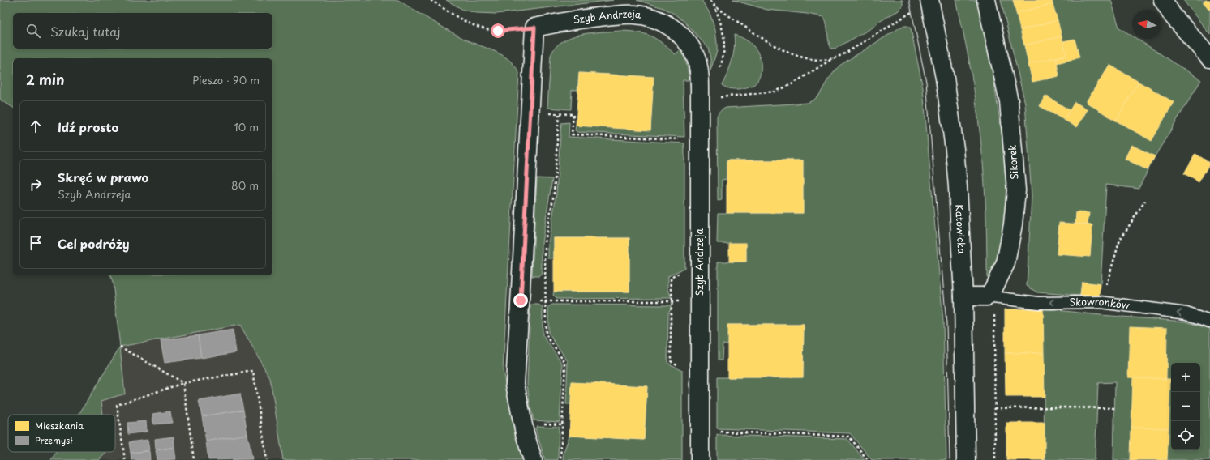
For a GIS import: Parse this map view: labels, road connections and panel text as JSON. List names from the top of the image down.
{
  "streets": {
    "street": ["Szyb Andrzeja", "Sikorek", "Katowicka"],
    "lane": ["Skowronków"]
  },
  "crossings": [
    ["Sikorek", "Skowronków"]
  ],
  "one_way": ["Skowronków"],
  "legend": ["Mieszkania", "Przemysł"],
  "north": "left",
  "page": {
    "search": "Szukaj tutaj",
    "heading": ["2 min", "Pieszo · 90 m"],
    "list": [
      ["Idź prosto", "10 m"],
      ["Skręć w prawo", "Szyb Andrzeja", "80 m"],
      "Cel podróży"
    ],
    "map_buttons": ["+", "−"]
  }
}
